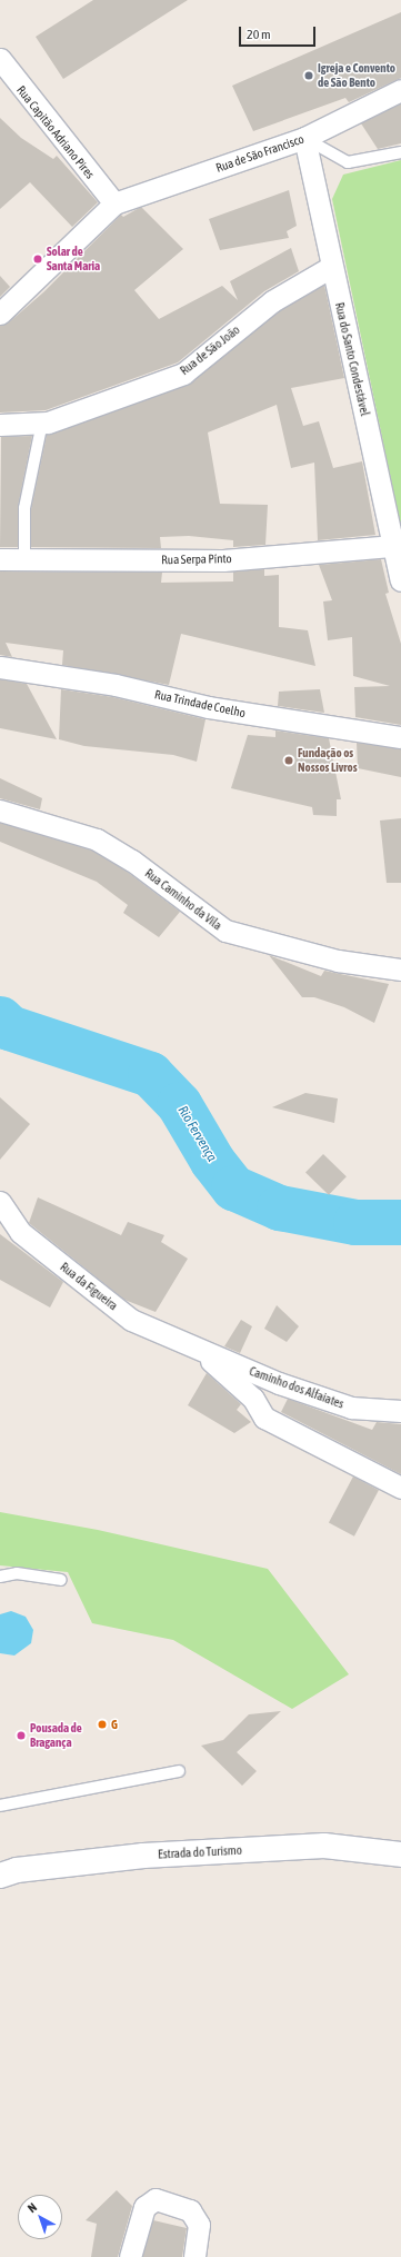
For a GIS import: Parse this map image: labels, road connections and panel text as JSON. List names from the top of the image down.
{
  "streets": {
    "street": [
      "Rua Capitão Adriano Pires",
      "Rua de São Francisco",
      "Rua de São João",
      "Rua do Santo Condestável",
      "Rua Serpa Pínto",
      "Rua Trindade Coelho",
      "Rua Caminho da Vila",
      "Rua da Figueira",
      "Caminho dos Alfaiates",
      "Estrada do Turismo"
    ]
  },
  "crossings": [
    ["Rua Capitão Adriano Pires", "Rua de São Francisco"],
    ["Rua de São Francisco", "Rua do Santo Condestável"],
    ["Rua de São João", "Rua do Santo Condestável"],
    ["Rua do Santo Condestável", "Rua Serpa Pínto"],
    ["Rua da Figueira", "Caminho dos Alfaiates"]
  ],
  "water": ["Rio Fervença"],
  "places": [
    "Igreja e Convento de São Bento",
    "Solar de Santa Maria",
    "Fundação os Nossos Livros",
    "G",
    "Pousada de Bragança"
  ],
  "scale_bar": "20 m",
  "north": "top left"
}
